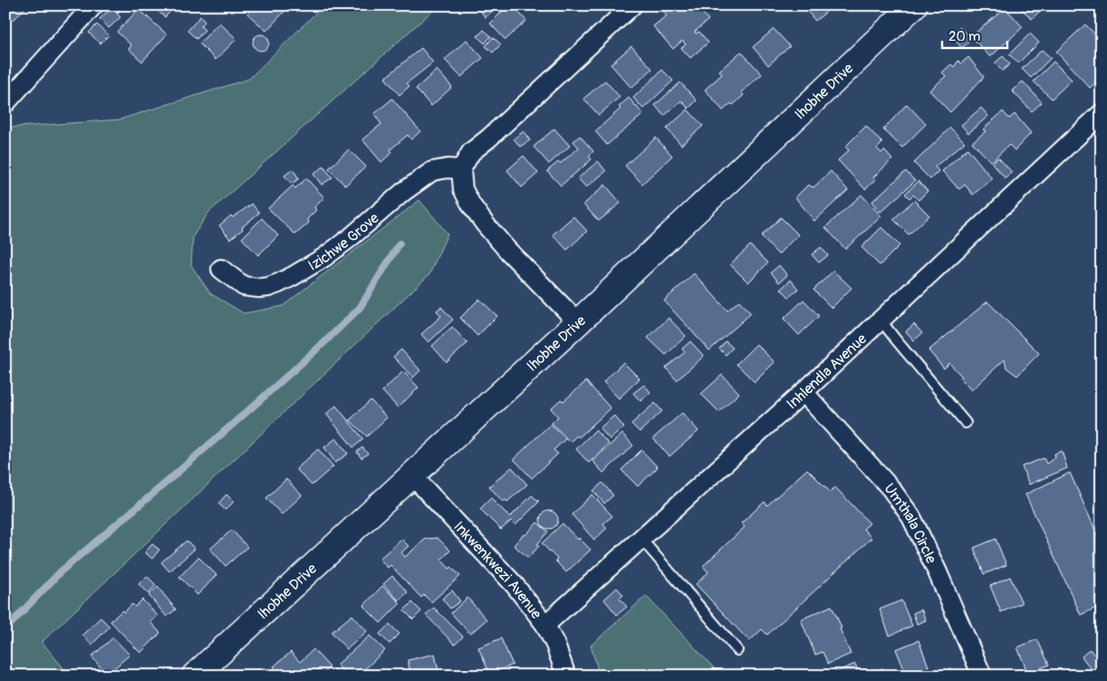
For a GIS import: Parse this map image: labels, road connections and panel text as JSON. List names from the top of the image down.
{
  "streets": {
    "street": [
      "Ihobhe Drive",
      "Izichwe Grove",
      "Inhlendla Avenue",
      "Umthala Circle",
      "Inkwenkwezi Avenue"
    ]
  },
  "crossings": [
    ["Ihobhe Drive", "Inkwenkwezi Avenue"],
    ["Inhlendla Avenue", "Umthala Circle"],
    ["Inhlendla Avenue", "Inkwenkwezi Avenue"]
  ],
  "scale_bar": "20 m"
}
